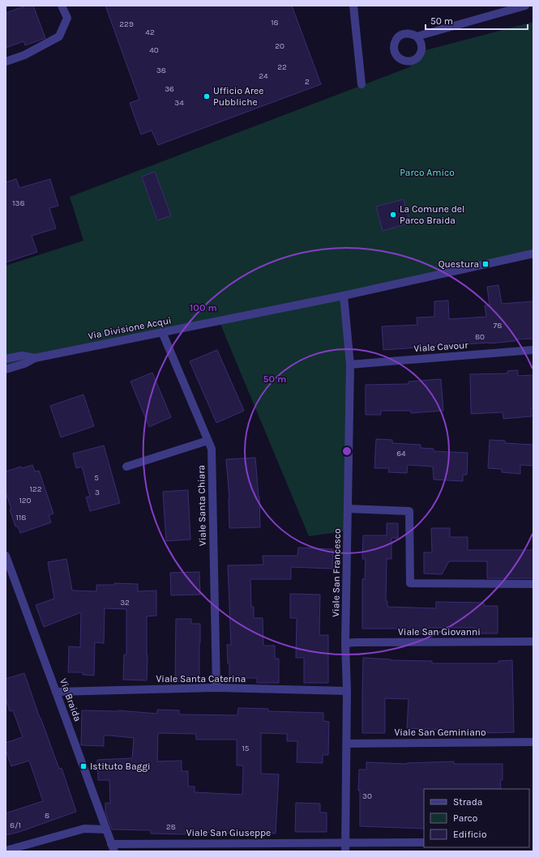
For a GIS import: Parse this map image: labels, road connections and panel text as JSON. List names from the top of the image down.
{
  "streets": {
    "street": [
      "Via Divisione Acqui",
      "Viale Cavour",
      "Viale Santa Chiara",
      "Viale San Francesco",
      "Viale San Giovanni",
      "Viale Santa Caterina",
      "Via Braida",
      "Viale San Geminiano",
      "Viale San Giuseppe"
    ]
  },
  "crossings": [
    ["Via Divisione Acqui", "Viale Santa Chiara"],
    ["Via Divisione Acqui", "Viale San Francesco"],
    ["Viale Cavour", "Viale San Francesco"],
    ["Viale Santa Chiara", "Viale Santa Caterina"],
    ["Viale San Francesco", "Viale San Giovanni"],
    ["Viale San Francesco", "Viale Santa Caterina"],
    ["Viale San Francesco", "Viale San Geminiano"],
    ["Viale San Francesco", "Viale San Giuseppe"],
    ["Viale Santa Caterina", "Via Braida"],
    ["Via Braida", "Viale San Giuseppe"]
  ],
  "parks": ["Parco Amico"],
  "places": {
    "other": ["Ufficio Aree Pubbliche", "La Comune del Parco Braida"],
    "transit": ["Questura", "Istituto Baggi"]
  },
  "house_numbers": [
    "18",
    "229",
    "42",
    "20",
    "40",
    "22",
    "38",
    "24",
    "2",
    "36",
    "34",
    "138",
    "78",
    "80",
    "64",
    "5",
    "122",
    "3",
    "120",
    "118",
    "32",
    "15",
    "30",
    "8",
    "8/1",
    "28"
  ],
  "legend": ["Strada", "Parco", "Edificio"],
  "scale_bar": "50 m",
  "rings": ["100 m", "50 m"]
}
